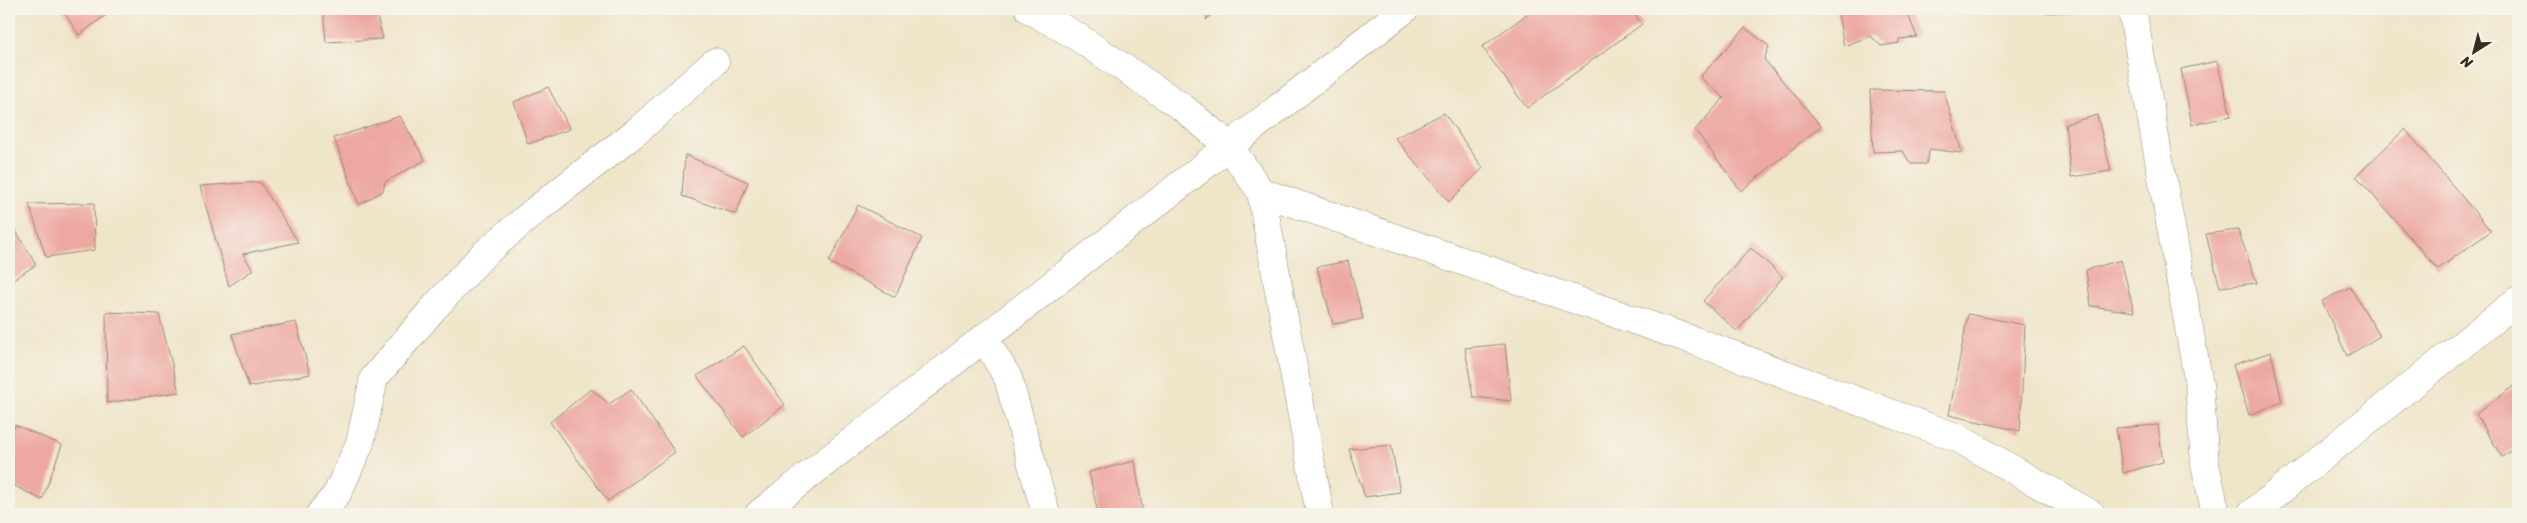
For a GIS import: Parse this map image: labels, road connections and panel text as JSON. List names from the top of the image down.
{
  "north": "bottom left"
}
